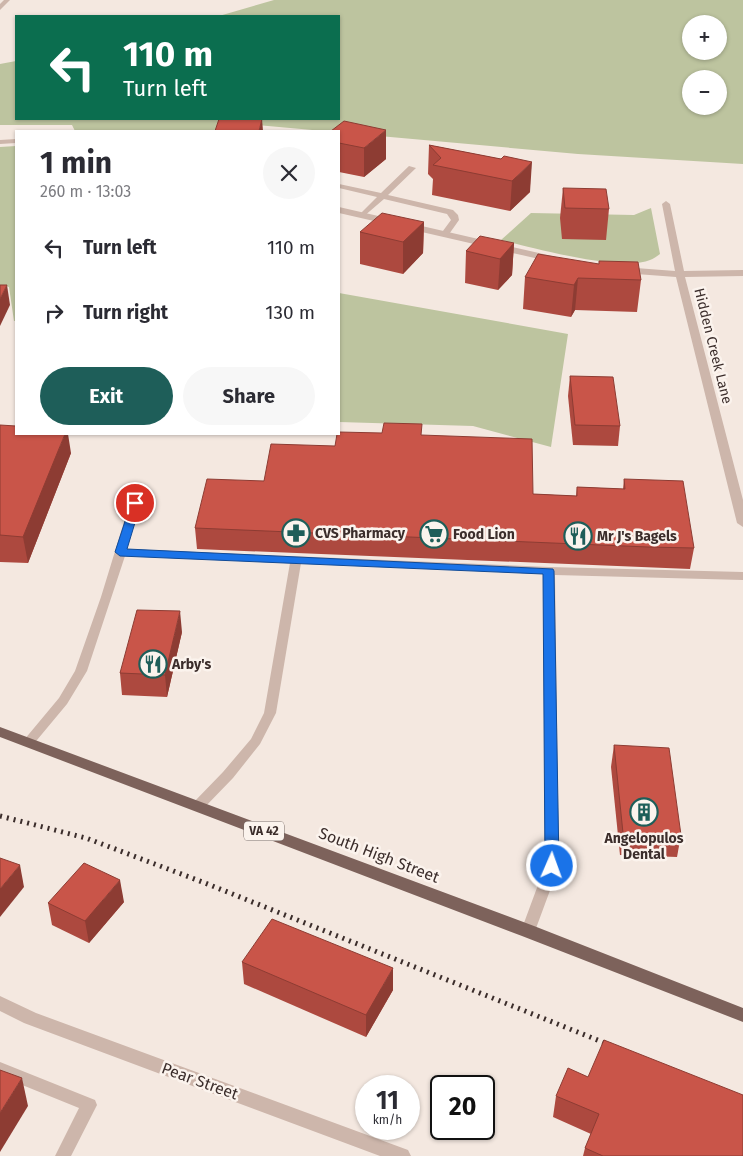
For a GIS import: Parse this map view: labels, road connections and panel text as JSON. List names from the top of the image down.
{
  "streets": {
    "main road": ["VA 42", "South High Street"],
    "street": ["Hidden Creek Lane", "Pear Street"]
  },
  "places": {
    "pharmacy": ["CVS Pharmacy"],
    "supermarket": ["Food Lion"],
    "restaurant": ["Mr J's Bagels", "Arby's"],
    "building": ["Angelopulos Dental"]
  },
  "page": {
    "map_buttons": ["+", "−"],
    "turn": ["110 m", "Turn left"],
    "heading": ["1 min", "260 m · 13:03"],
    "list": [
      {
        "name": "Turn left",
        "value": "110 m"
      },
      {
        "name": "Turn right",
        "value": "130 m"
      }
    ],
    "buttons": ["Exit", "Share"],
    "speed": "11 km/h",
    "limit": "20"
  }
}
